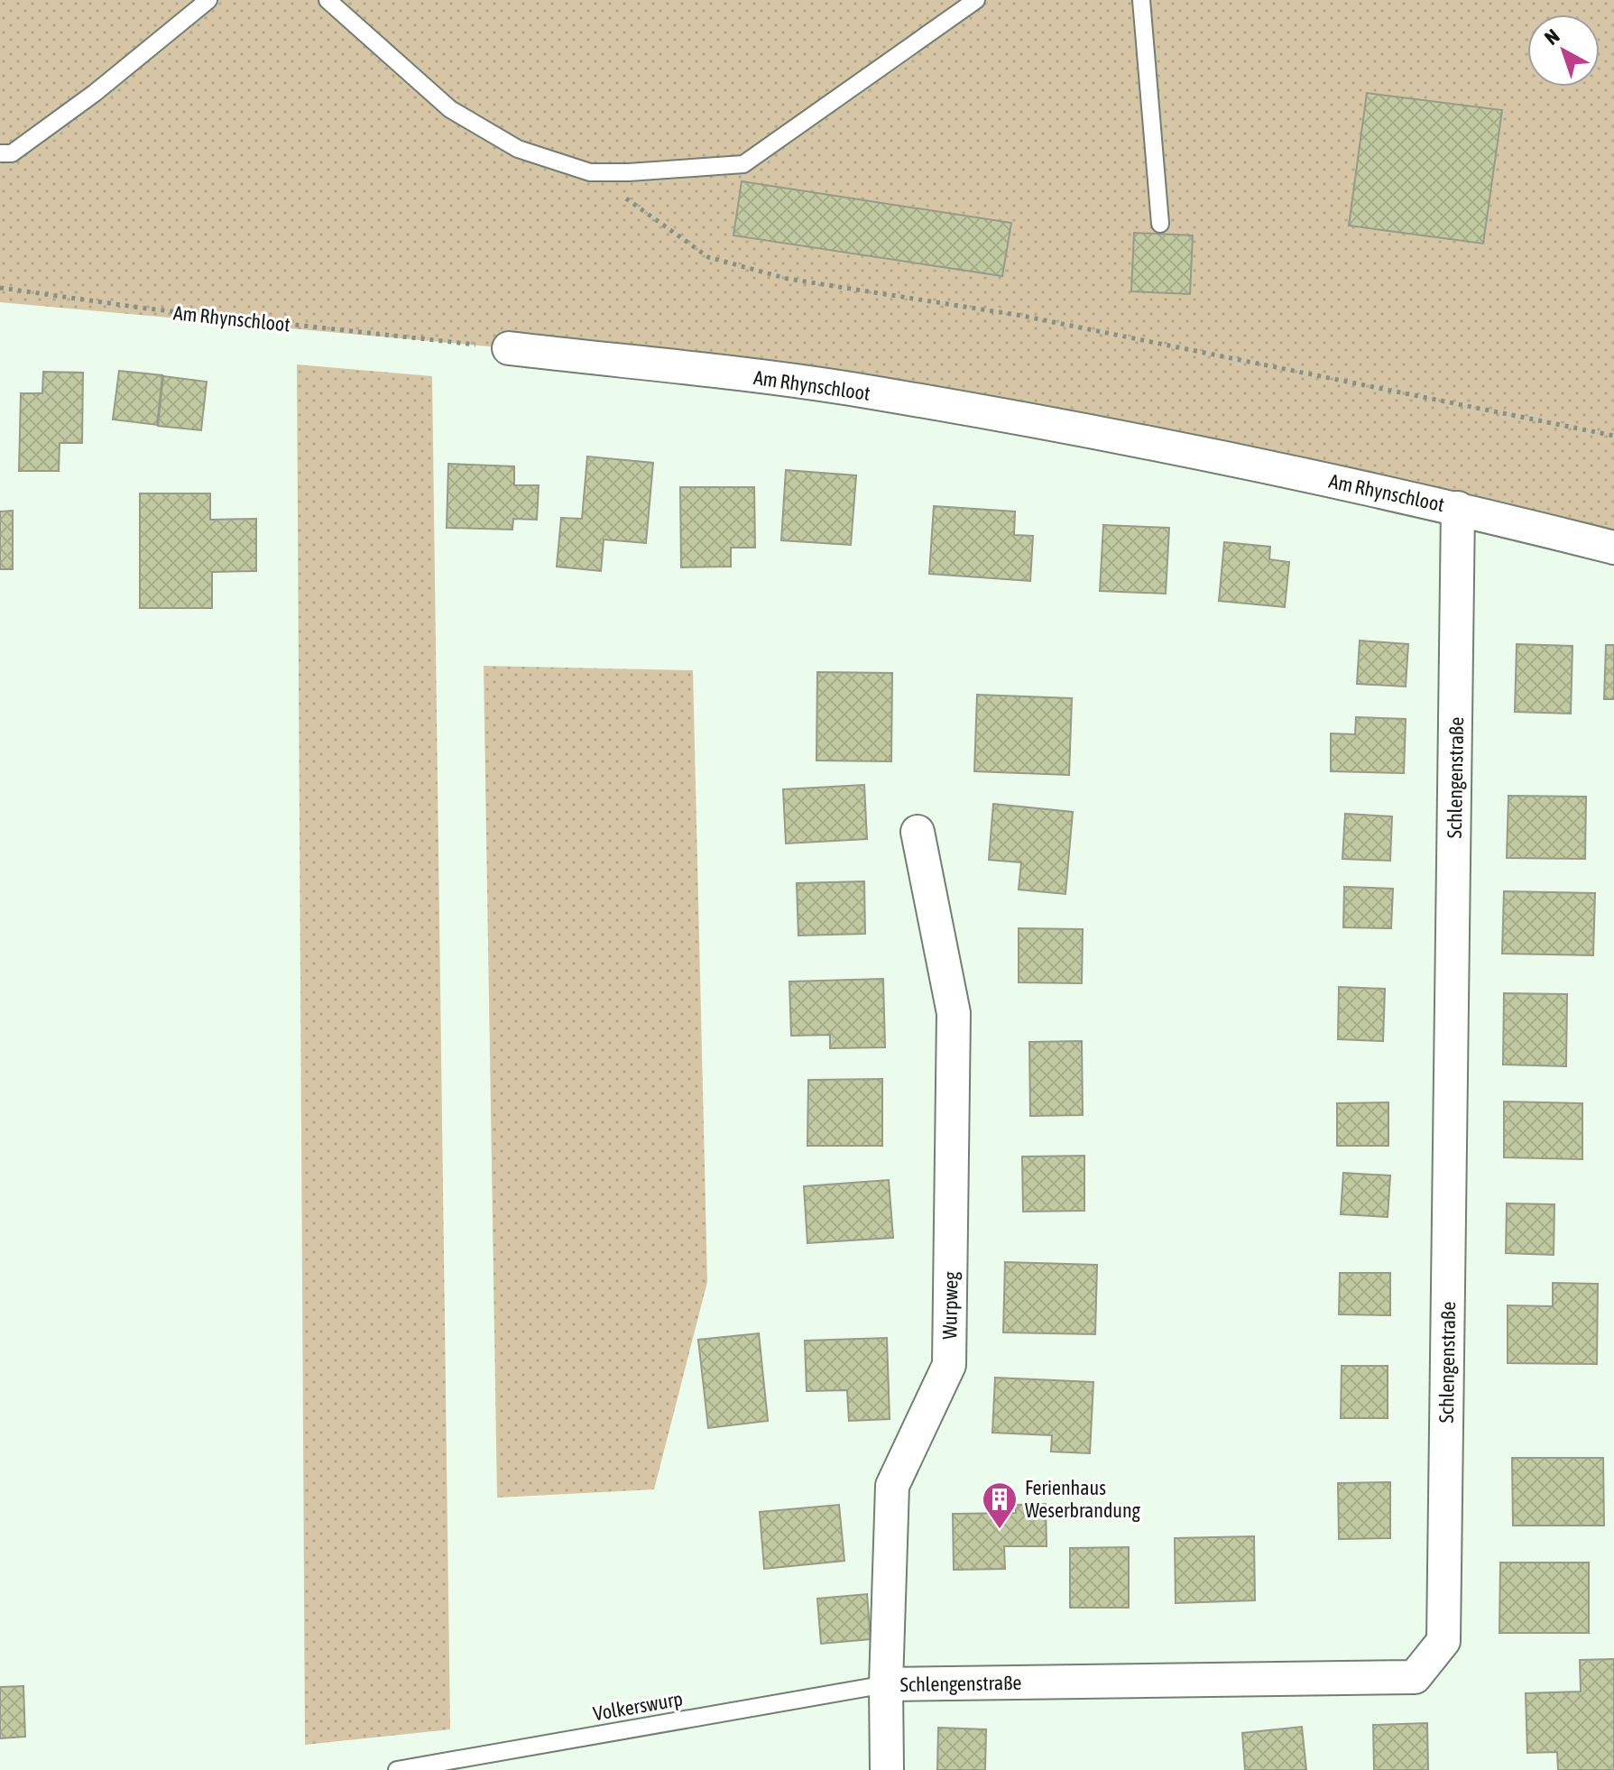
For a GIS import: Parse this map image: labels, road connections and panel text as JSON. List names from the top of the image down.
{
  "streets": {
    "street": ["Am Rhynschloot", "Schlengenstraße", "Wurpweg"],
    "lane": ["Volkerswurp"]
  },
  "crossings": [
    ["Am Rhynschloot", "Schlengenstraße"],
    ["Schlengenstraße", "Wurpweg"],
    ["Schlengenstraße", "Volkerswurp"],
    ["Wurpweg", "Volkerswurp"]
  ],
  "places": {
    "building": ["Ferienhaus Weserbrandung"]
  },
  "north": "top left"
}
